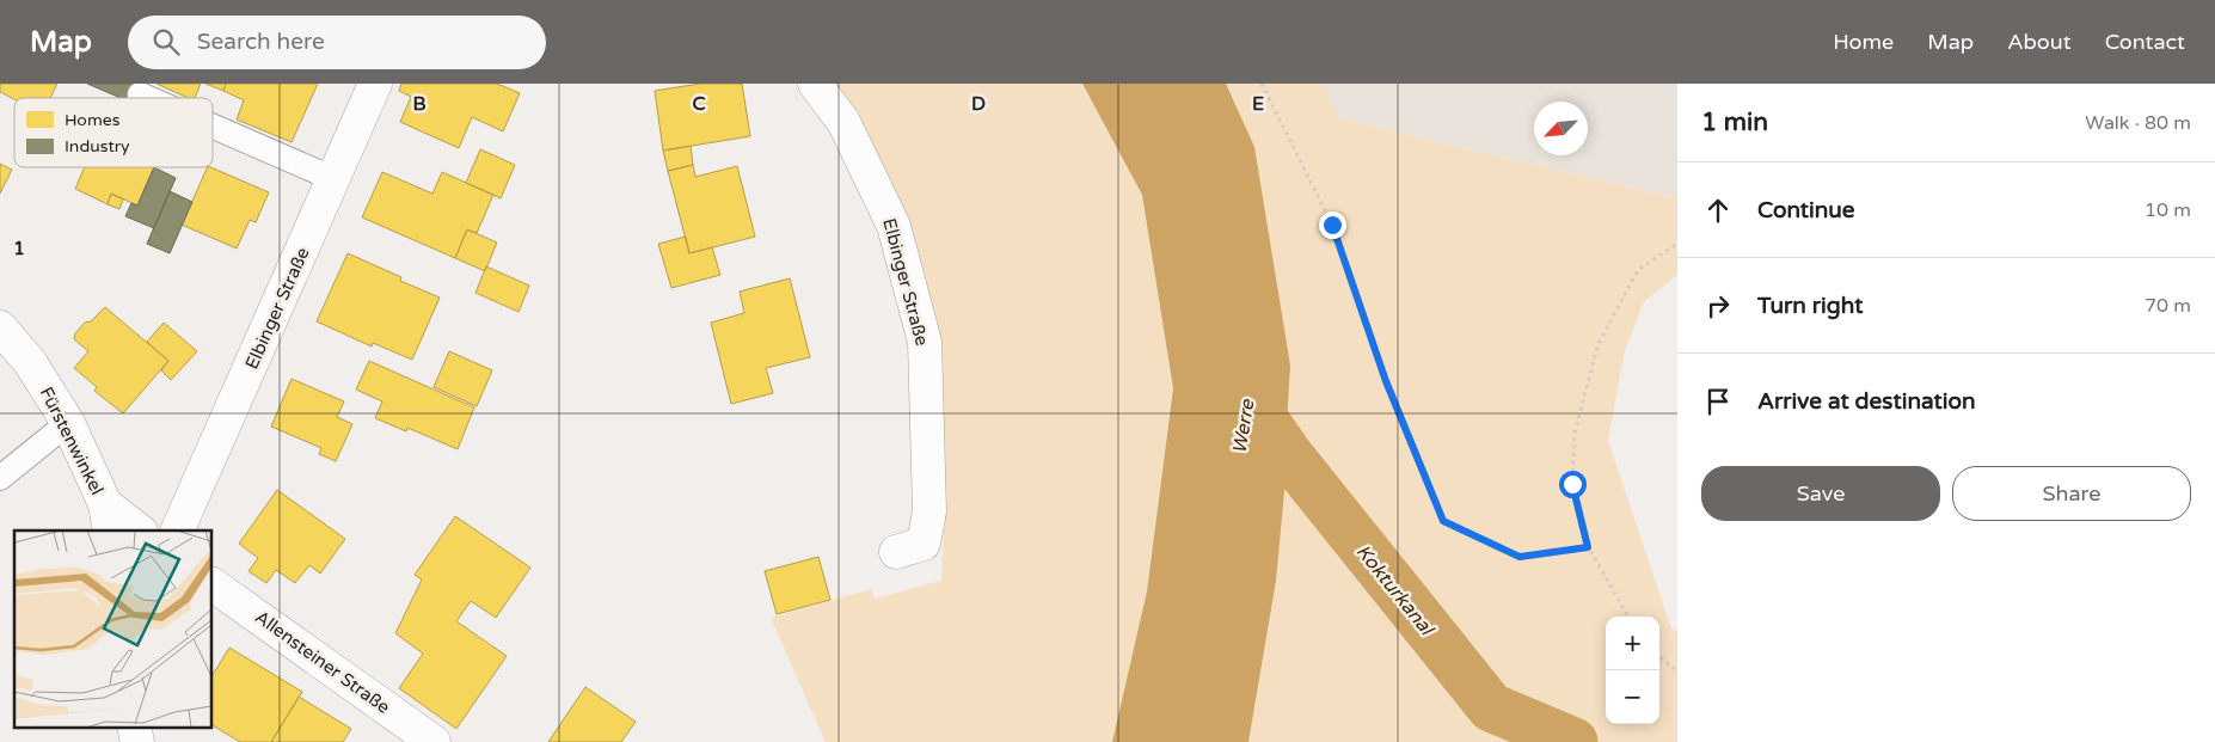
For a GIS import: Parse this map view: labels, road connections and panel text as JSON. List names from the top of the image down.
{
  "streets": {
    "street": ["Elbinger Straße", "Fürstenwinkel", "Allensteiner Straße"]
  },
  "water": ["Werre", "Kokturkanal"],
  "legend": ["Homes", "Industry"],
  "north": "bottom left",
  "page": {
    "header": "Map",
    "search": "Search here",
    "nav": [
      "Home",
      "Map",
      "About",
      "Contact"
    ],
    "heading": ["1 min", "Walk · 80 m"],
    "list": [
      ["Continue", "10 m"],
      ["Turn right", "70 m"],
      "Arrive at destination"
    ],
    "buttons": ["Save", "Share"],
    "map_buttons": ["+", "−"]
  },
  "grid": {
    "columns": [
      "B",
      "C",
      "D",
      "E"
    ],
    "rows": ["1"]
  }
}
